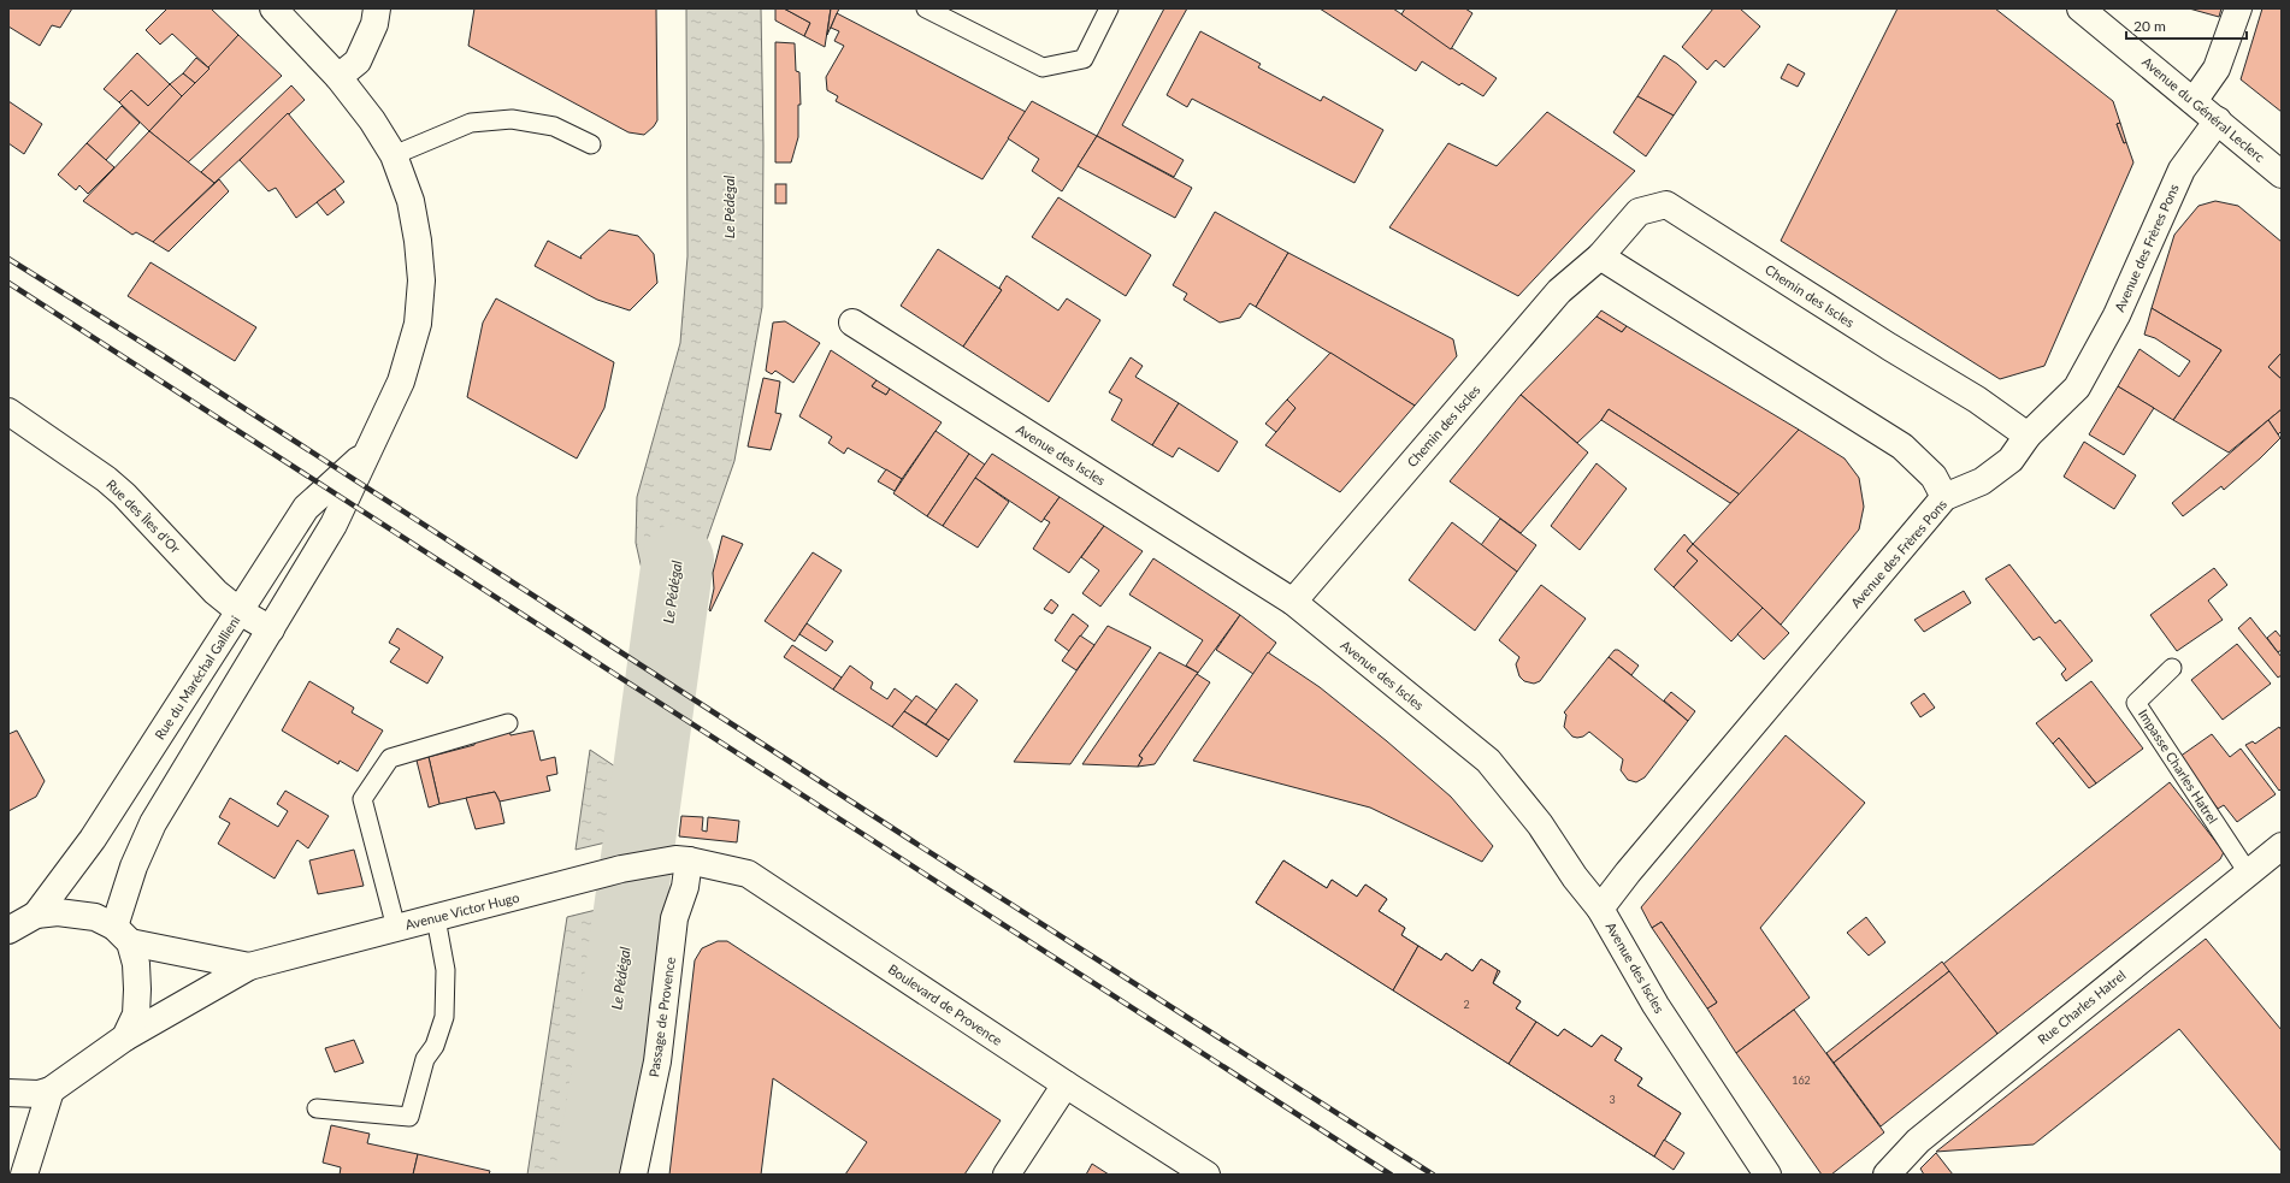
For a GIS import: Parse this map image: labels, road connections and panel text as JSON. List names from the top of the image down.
{
  "streets": {
    "street": [
      "Avenue du Général Leclerc",
      "Avenue des Frères Pons",
      "Chemin des Iscles",
      "Avenue des Iscles",
      "Rue des Îles d'Or",
      "Rue du Maréchal Gallieni",
      "Avenue Victor Hugo",
      "Boulevard de Provence",
      "Rue Charles Hatrel",
      "Passage de Provence"
    ],
    "lane": ["Impasse Charles Hatrel"]
  },
  "crossings": [
    ["Avenue du Général Leclerc", "Avenue des Frères Pons"],
    ["Avenue des Frères Pons", "Chemin des Iscles"],
    ["Avenue des Frères Pons", "Avenue des Iscles"],
    ["Chemin des Iscles", "Avenue des Iscles"],
    ["Rue des Îles d'Or", "Rue du Maréchal Gallieni"],
    ["Rue du Maréchal Gallieni", "Avenue Victor Hugo"],
    ["Impasse Charles Hatrel", "Rue Charles Hatrel"],
    ["Avenue Victor Hugo", "Boulevard de Provence"],
    ["Avenue Victor Hugo", "Passage de Provence"],
    ["Boulevard de Provence", "Passage de Provence"]
  ],
  "water": ["Le Pédégal"],
  "house_numbers": ["2", "162", "3"],
  "scale_bar": "20 m"
}
